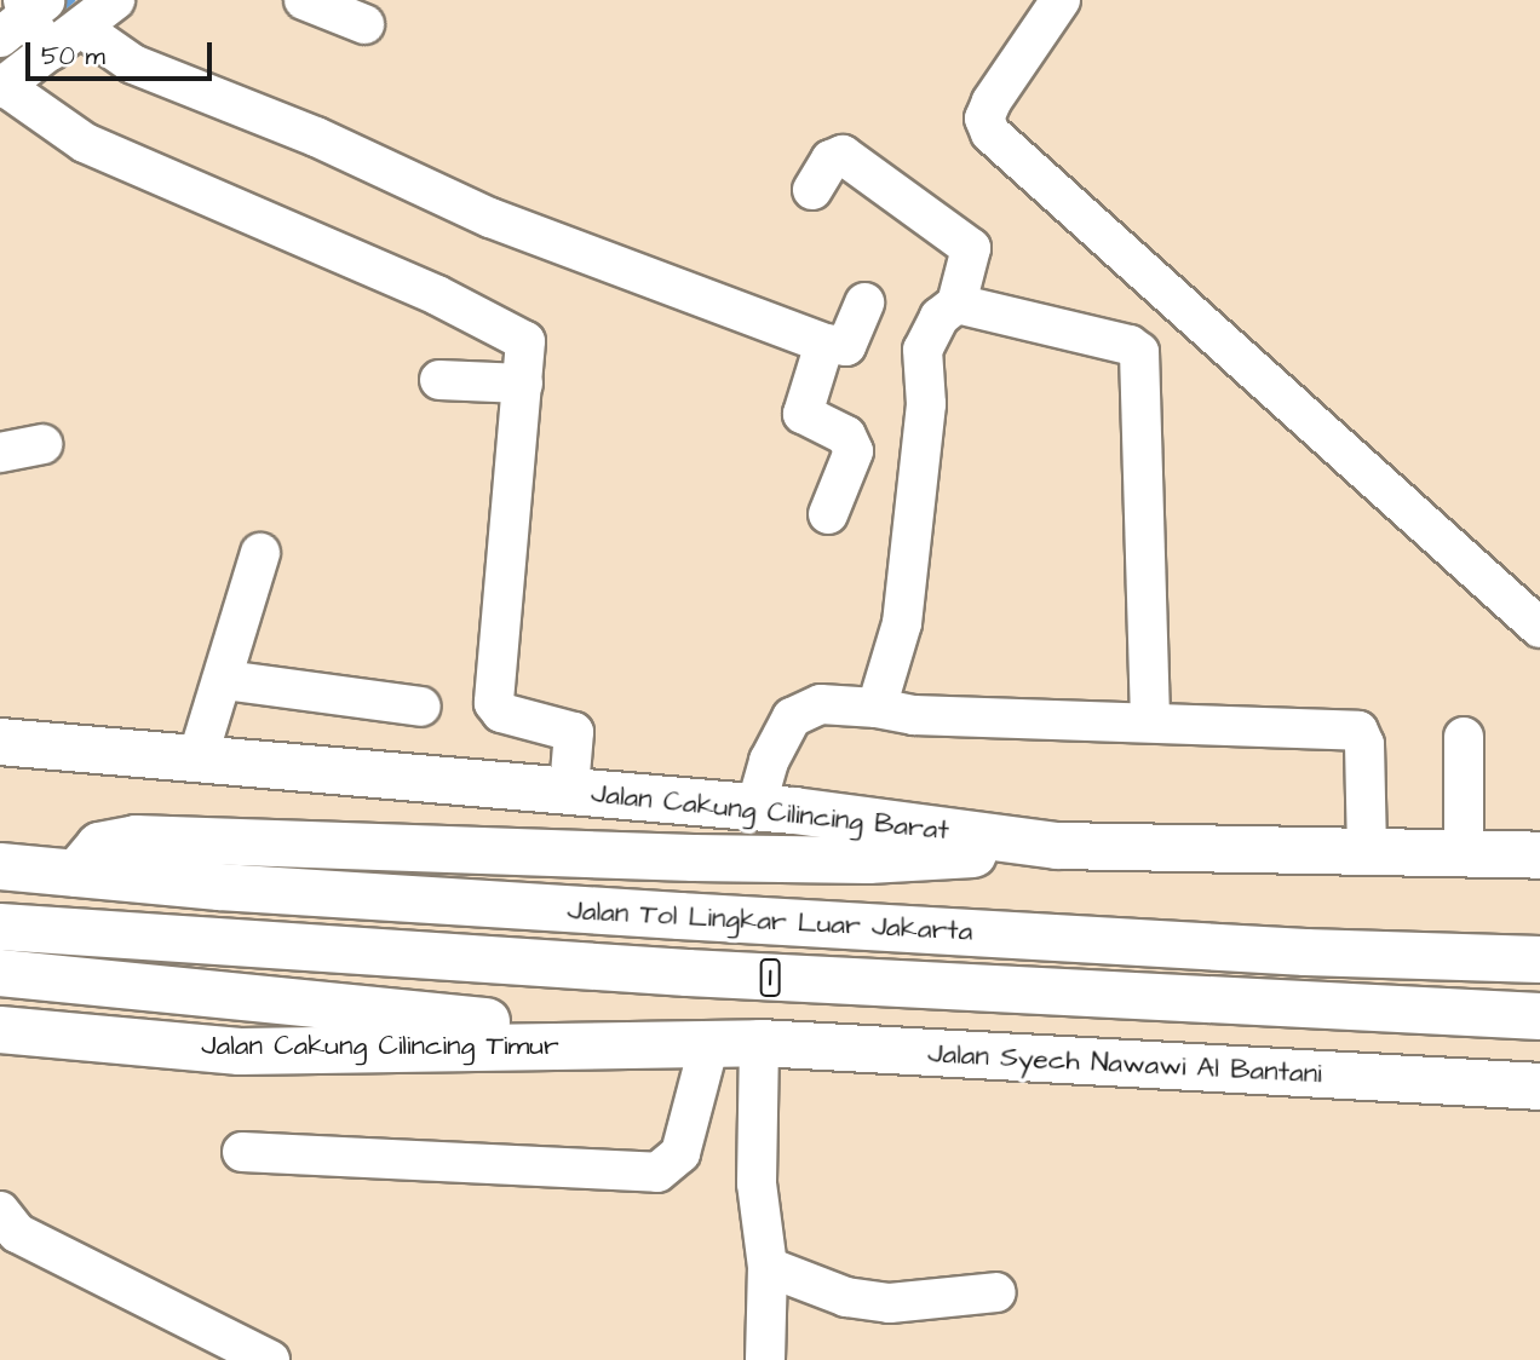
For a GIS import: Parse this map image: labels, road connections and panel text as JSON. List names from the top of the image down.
{
  "streets": {
    "highway": [
      "Jalan Cakung Cilincing Barat",
      "Jalan Tol Lingkar Luar Jakarta",
      "1",
      "Jalan Cakung Cilincing Timur",
      "Jalan Syech Nawawi Al Bantani"
    ]
  },
  "crossings": [
    ["Jalan Cakung Cilincing Timur", "Jalan Syech Nawawi Al Bantani"]
  ],
  "scale_bar": "50 m"
}
